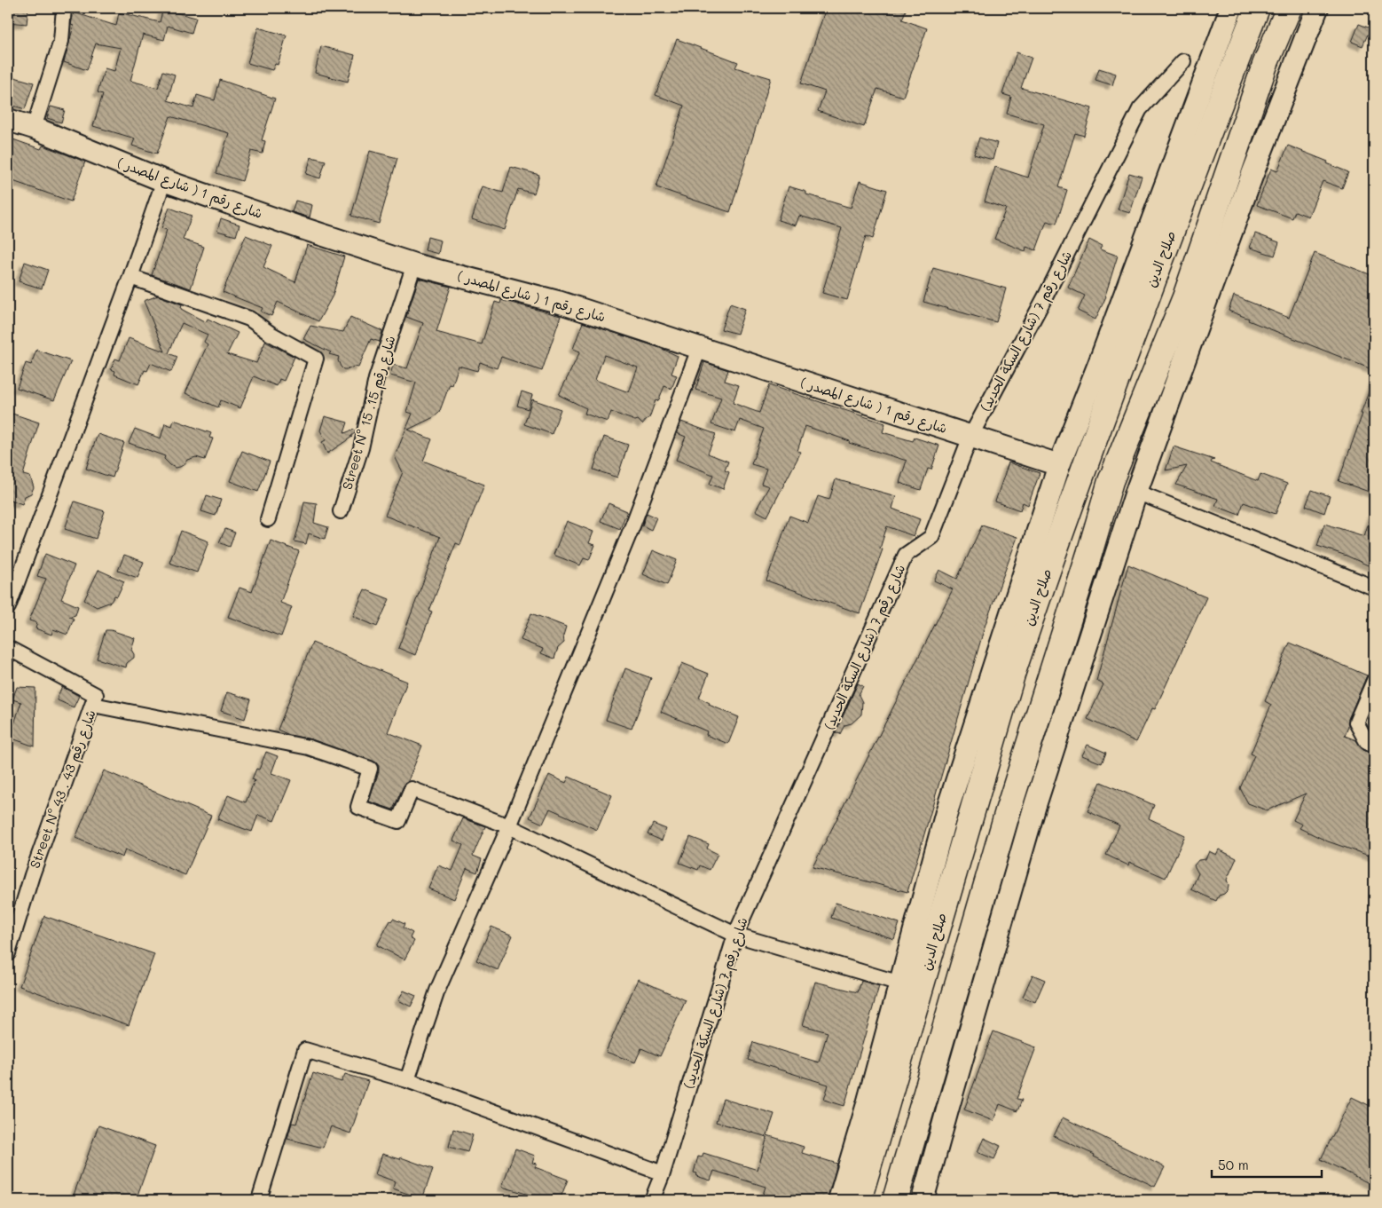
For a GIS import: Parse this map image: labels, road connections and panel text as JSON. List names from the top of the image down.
{
  "streets": {
    "highway": ["صلاح الدين"],
    "street": [
      "شارع رقم 1 ( شارع المصدر )",
      "شارع رقم 7 (شارع السكة الحديد)",
      "Street N° 15 .شارع رقم 15",
      "Street N° 43 . شارع رقم 43"
    ]
  },
  "crossings": [
    ["شارع رقم 1 ( شارع المصدر )", "شارع رقم 7 (شارع السكة الحديد)"],
    ["شارع رقم 1 ( شارع المصدر )", "Street N° 15 .شارع رقم 15"]
  ],
  "scale_bar": "50 m"
}
